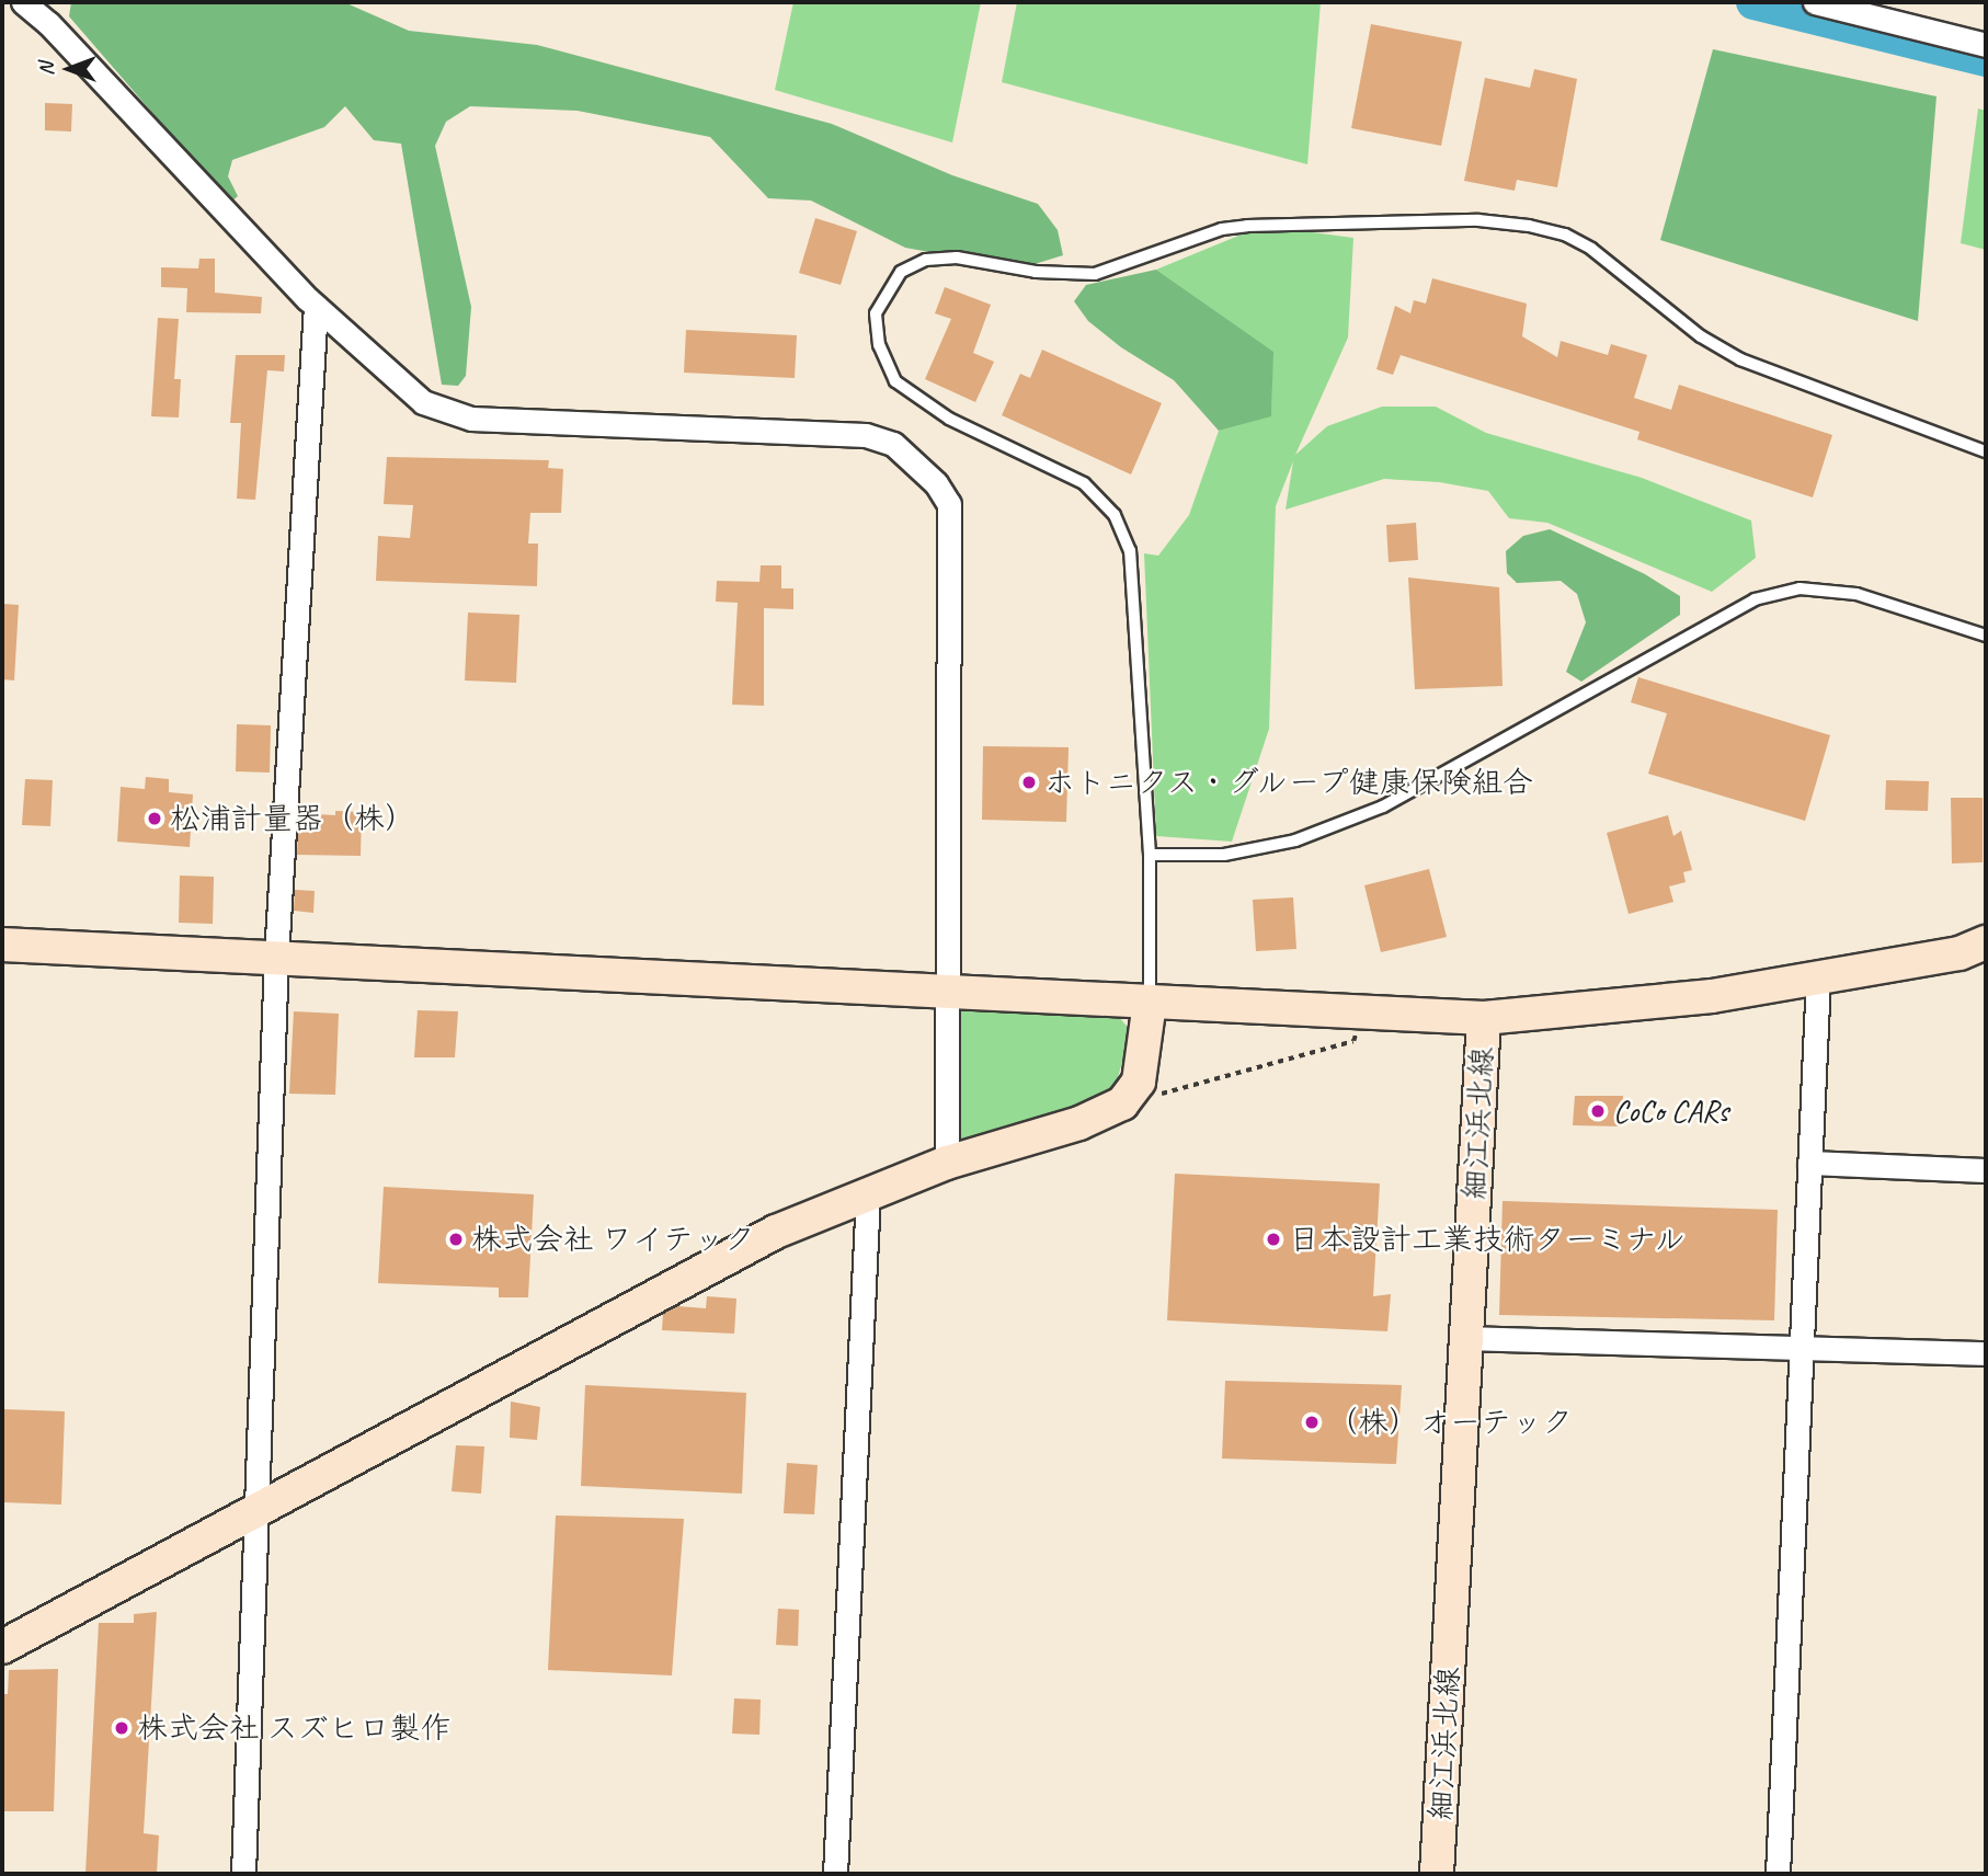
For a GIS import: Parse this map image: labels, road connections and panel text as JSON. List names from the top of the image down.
{
  "streets": {
    "street": ["細江浜北線"]
  },
  "places": [
    "ホトニクス・グループ健康保険組合",
    "松浦計量器（株）",
    "CoCo CARs",
    "株式会社 ワイテック",
    "日本設計工業技術ターミナル",
    "（株）オーテック",
    "株式会社 スズヒロ製作"
  ],
  "north": "left"
}
